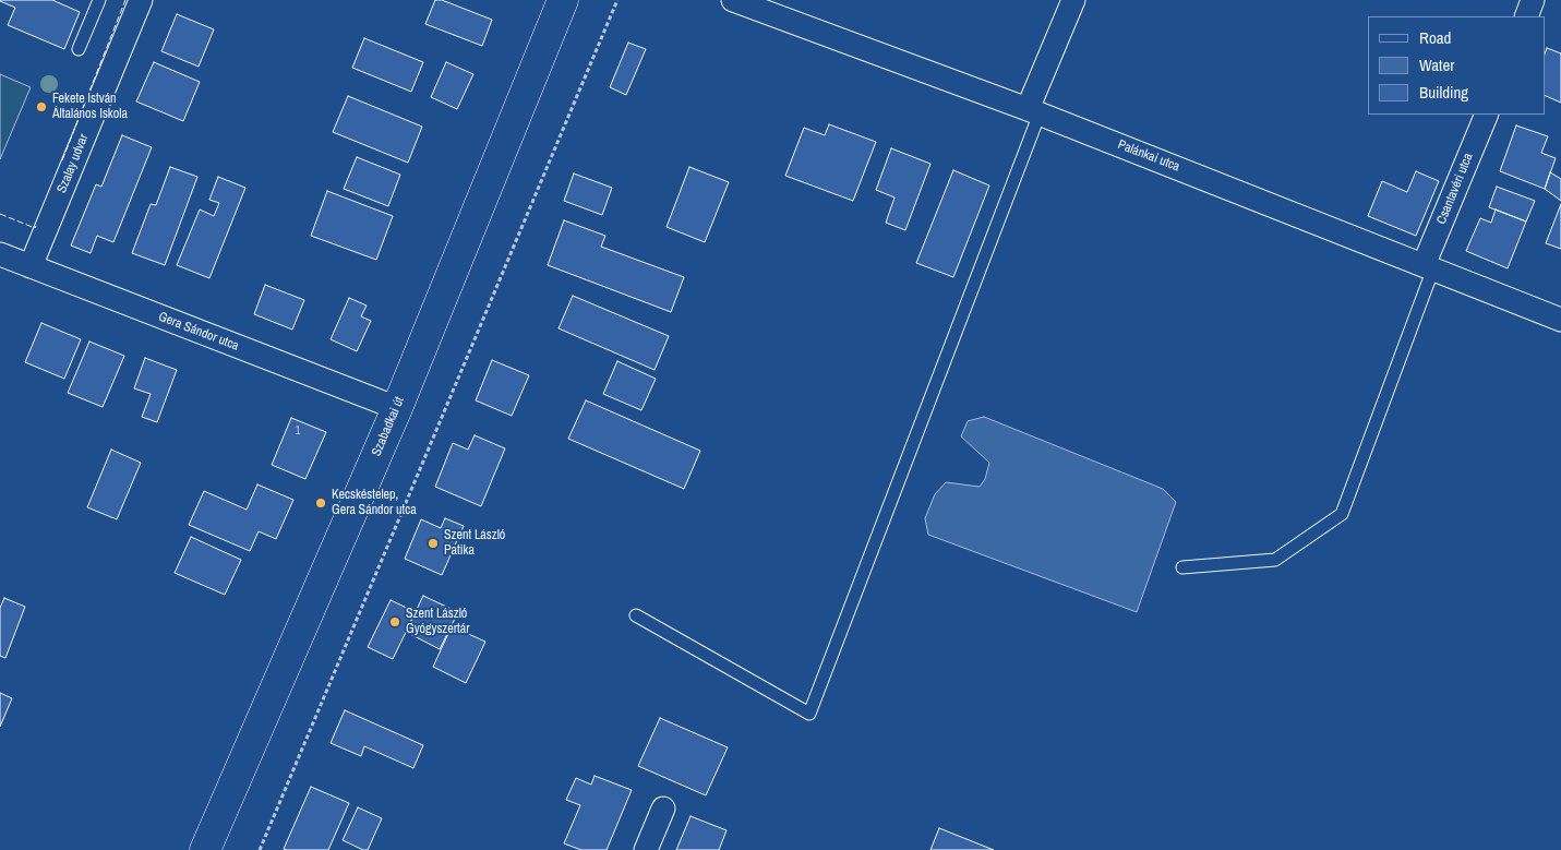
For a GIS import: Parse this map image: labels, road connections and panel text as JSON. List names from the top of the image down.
{
  "streets": {
    "main road": ["Szabadkai út"],
    "street": [
      "Palánkai utca",
      "Szalay udvar",
      "Csantavéri utca",
      "Gera Sándor utca"
    ]
  },
  "crossings": [
    ["Palánkai utca", "Csantavéri utca"],
    ["Szalay udvar", "Gera Sándor utca"],
    ["Gera Sándor utca", "Szabadkai út"]
  ],
  "places": [
    "Fekete István Általános Iskola",
    "Kecskéstelep, Gera Sándor utca",
    "Szent László Patika",
    "Szent László Gyógyszertár"
  ],
  "house_numbers": ["1"],
  "legend": ["Road", "Water", "Building"]
}
